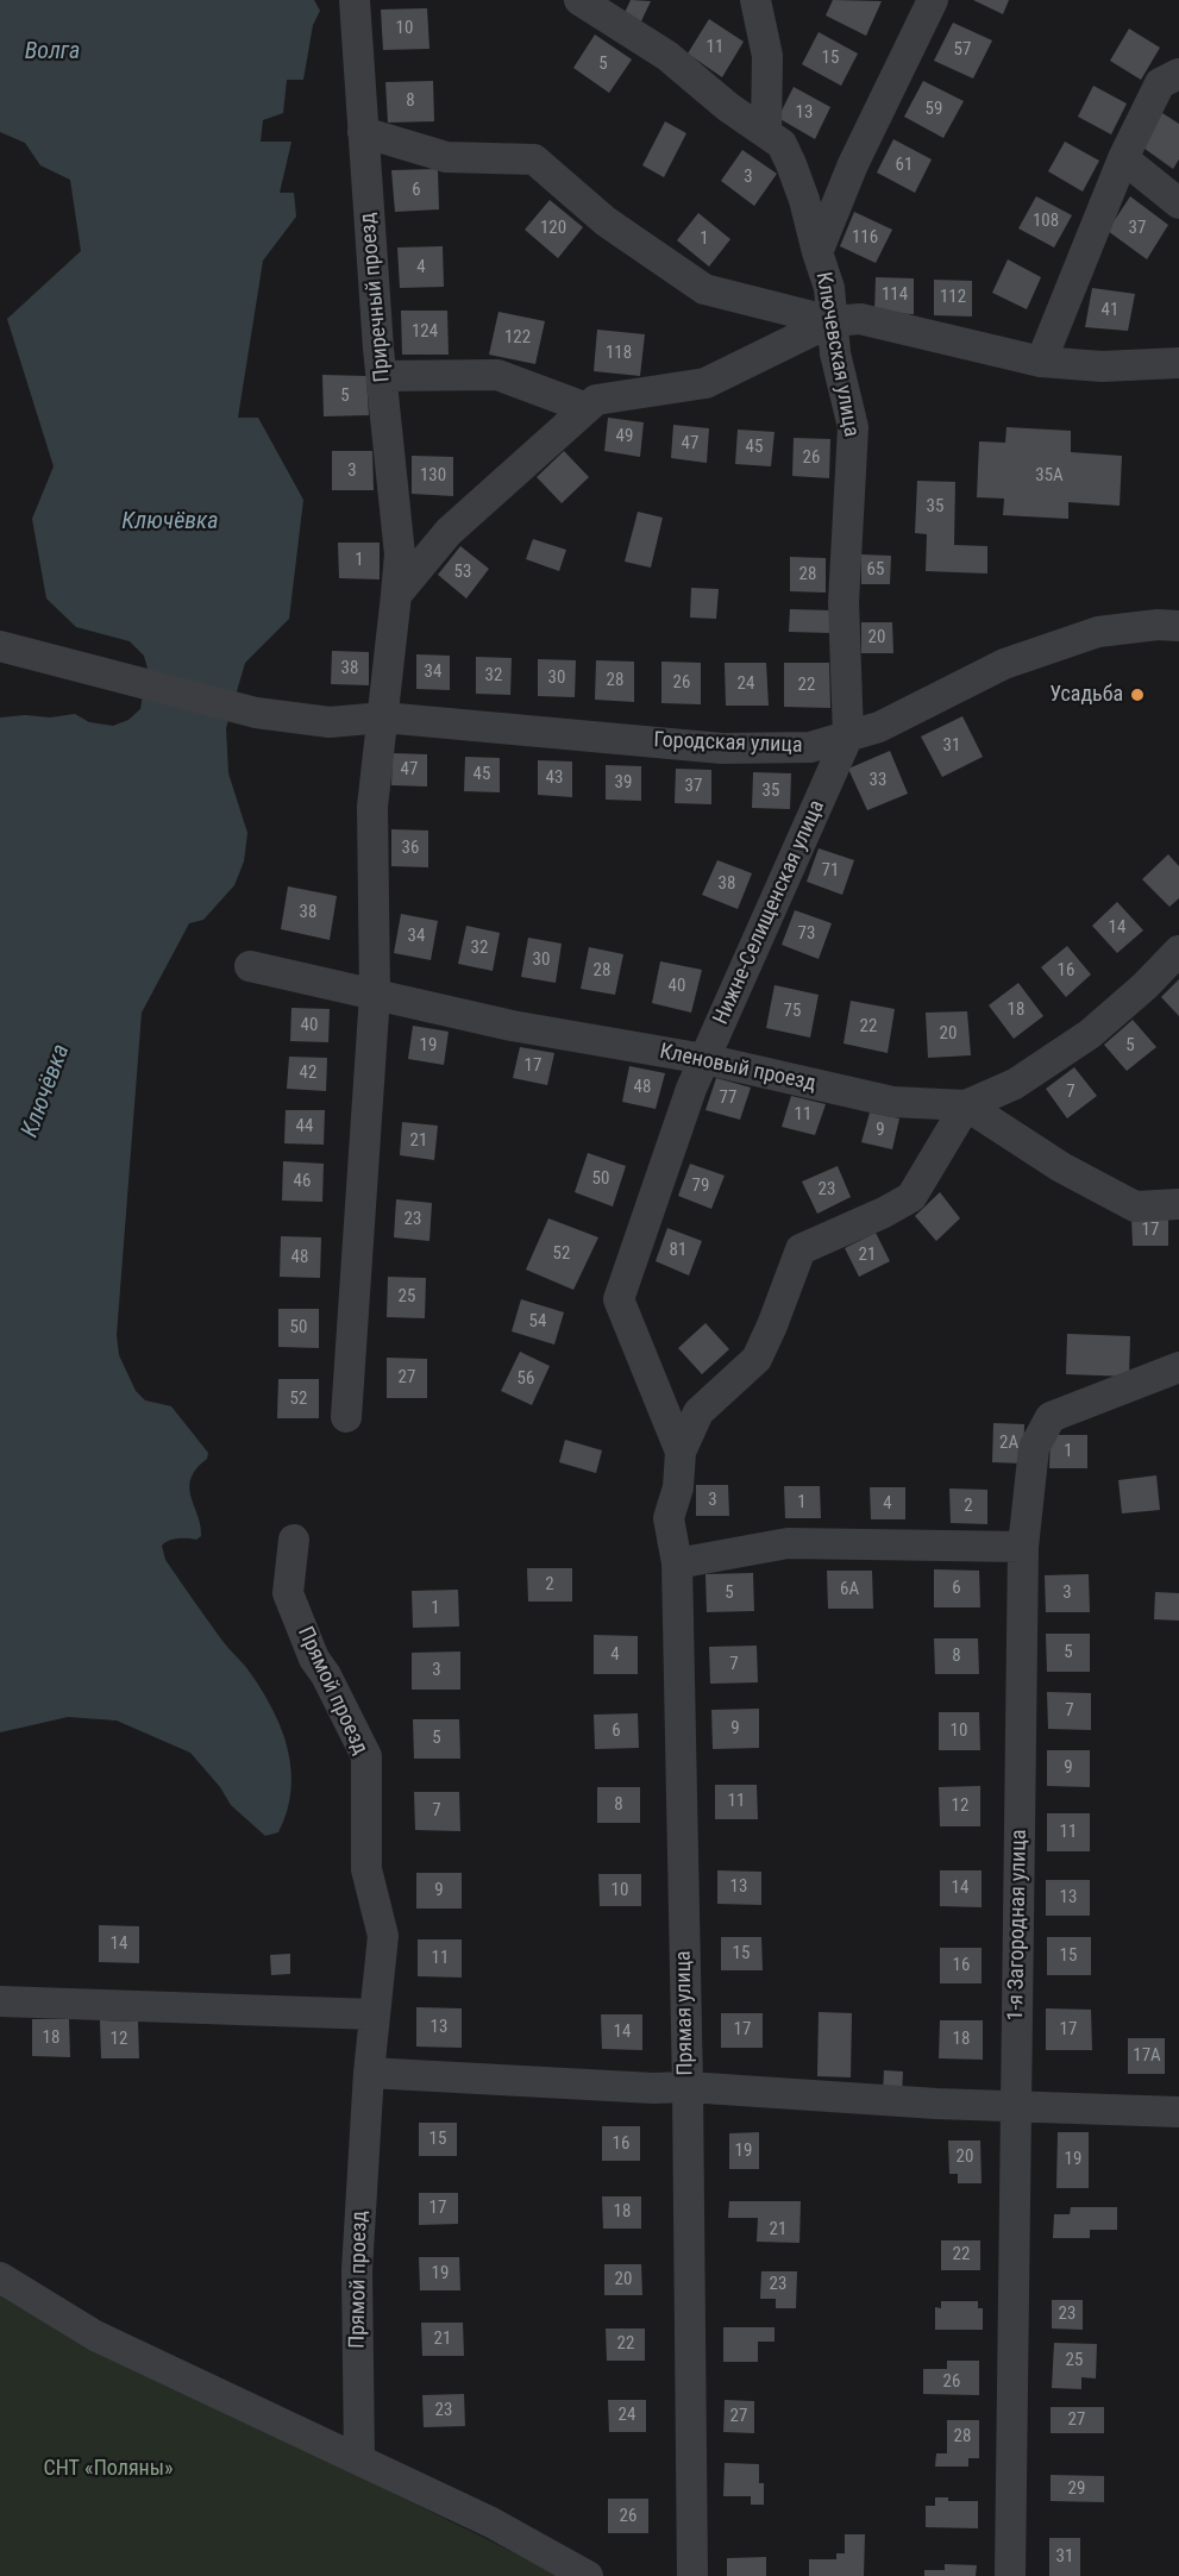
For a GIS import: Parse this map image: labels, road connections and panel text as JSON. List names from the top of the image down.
{
  "streets": {
    "street": [
      "Приречный проезд",
      "Ключевская улица",
      "Городская улица",
      "Нижне-Селищенская улица",
      "Кленовый проезд",
      "Прямой проезд",
      "1-я Загородная улица",
      "Прямая улица"
    ]
  },
  "crossings": [
    ["Приречный проезд", "Городская улица"],
    ["Приречный проезд", "Кленовый проезд"],
    ["Ключевская улица", "Городская улица"],
    ["Ключевская улица", "Нижне-Селищенская улица"],
    ["Городская улица", "Нижне-Селищенская улица"],
    ["Нижне-Селищенская улица", "Кленовый проезд"],
    ["Нижне-Селищенская улица", "Прямая улица"]
  ],
  "water": ["Волга", "Ключёвка"],
  "parks": ["СНТ «Поляны»"],
  "places": ["Усадьба"],
  "house_numbers": [
    "10",
    "11",
    "57",
    "15",
    "5",
    "8",
    "59",
    "13",
    "61",
    "3",
    "6",
    "108",
    "120",
    "37",
    "116",
    "1",
    "4",
    "114",
    "112",
    "41",
    "124",
    "122",
    "118",
    "5",
    "49",
    "47",
    "45",
    "26",
    "3",
    "130",
    "35А",
    "35",
    "1",
    "65",
    "53",
    "28",
    "20",
    "38",
    "34",
    "32",
    "30",
    "28",
    "26",
    "24",
    "22",
    "31",
    "47",
    "45",
    "43",
    "33",
    "39",
    "37",
    "35",
    "36",
    "71",
    "38",
    "38",
    "14",
    "73",
    "34",
    "32",
    "30",
    "28",
    "16",
    "40",
    "18",
    "75",
    "40",
    "22",
    "20",
    "19",
    "5",
    "17",
    "42",
    "48",
    "7",
    "77",
    "11",
    "44",
    "9",
    "21",
    "50",
    "46",
    "79",
    "23",
    "23",
    "17",
    "81",
    "52",
    "21",
    "48",
    "25",
    "54",
    "50",
    "27",
    "56",
    "52",
    "2А",
    "1",
    "3",
    "1",
    "4",
    "2",
    "2",
    "6",
    "6А",
    "5",
    "3",
    "1",
    "5",
    "4",
    "8",
    "7",
    "3",
    "7",
    "9",
    "6",
    "10",
    "5",
    "9",
    "11",
    "8",
    "12",
    "7",
    "11",
    "13",
    "14",
    "9",
    "10",
    "13",
    "14",
    "15",
    "15",
    "11",
    "16",
    "13",
    "17",
    "17",
    "14",
    "18",
    "12",
    "18",
    "17А",
    "15",
    "16",
    "19",
    "20",
    "19",
    "17",
    "18",
    "21",
    "22",
    "19",
    "20",
    "23",
    "23",
    "21",
    "22",
    "25",
    "26",
    "23",
    "24",
    "27",
    "27",
    "28",
    "29",
    "26",
    "31"
  ]
}
